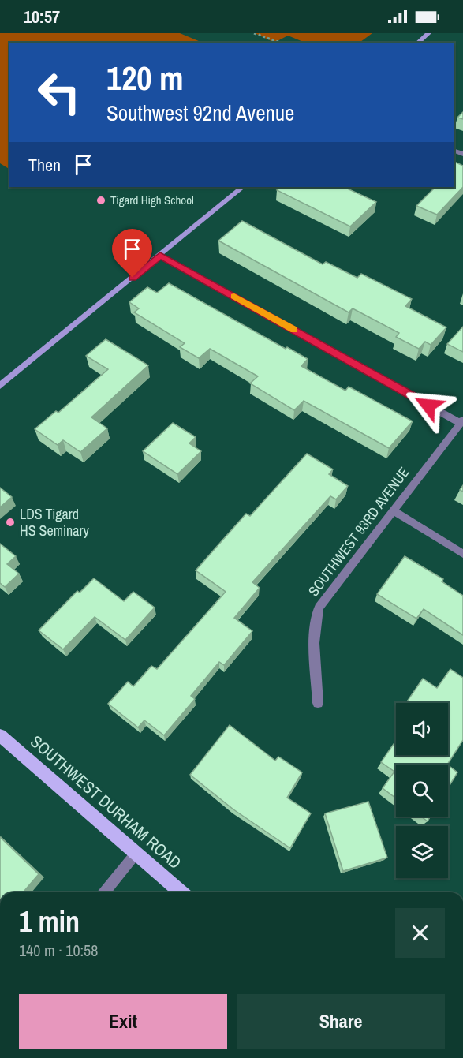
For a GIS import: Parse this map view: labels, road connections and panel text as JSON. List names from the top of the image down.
{
  "streets": {
    "main road": ["SOUTHWEST DURHAM ROAD"],
    "street": ["SOUTHWEST 93RD AVENUE"]
  },
  "places": ["Tigard High School", "LDS Tigard HS Seminary"],
  "page": {
    "status": "10:57",
    "turn": ["120 m", "Southwest 92nd Avenue"],
    "then": "Then",
    "heading": ["1 min", "140 m · 10:58"],
    "buttons": ["Exit", "Share"]
  }
}
